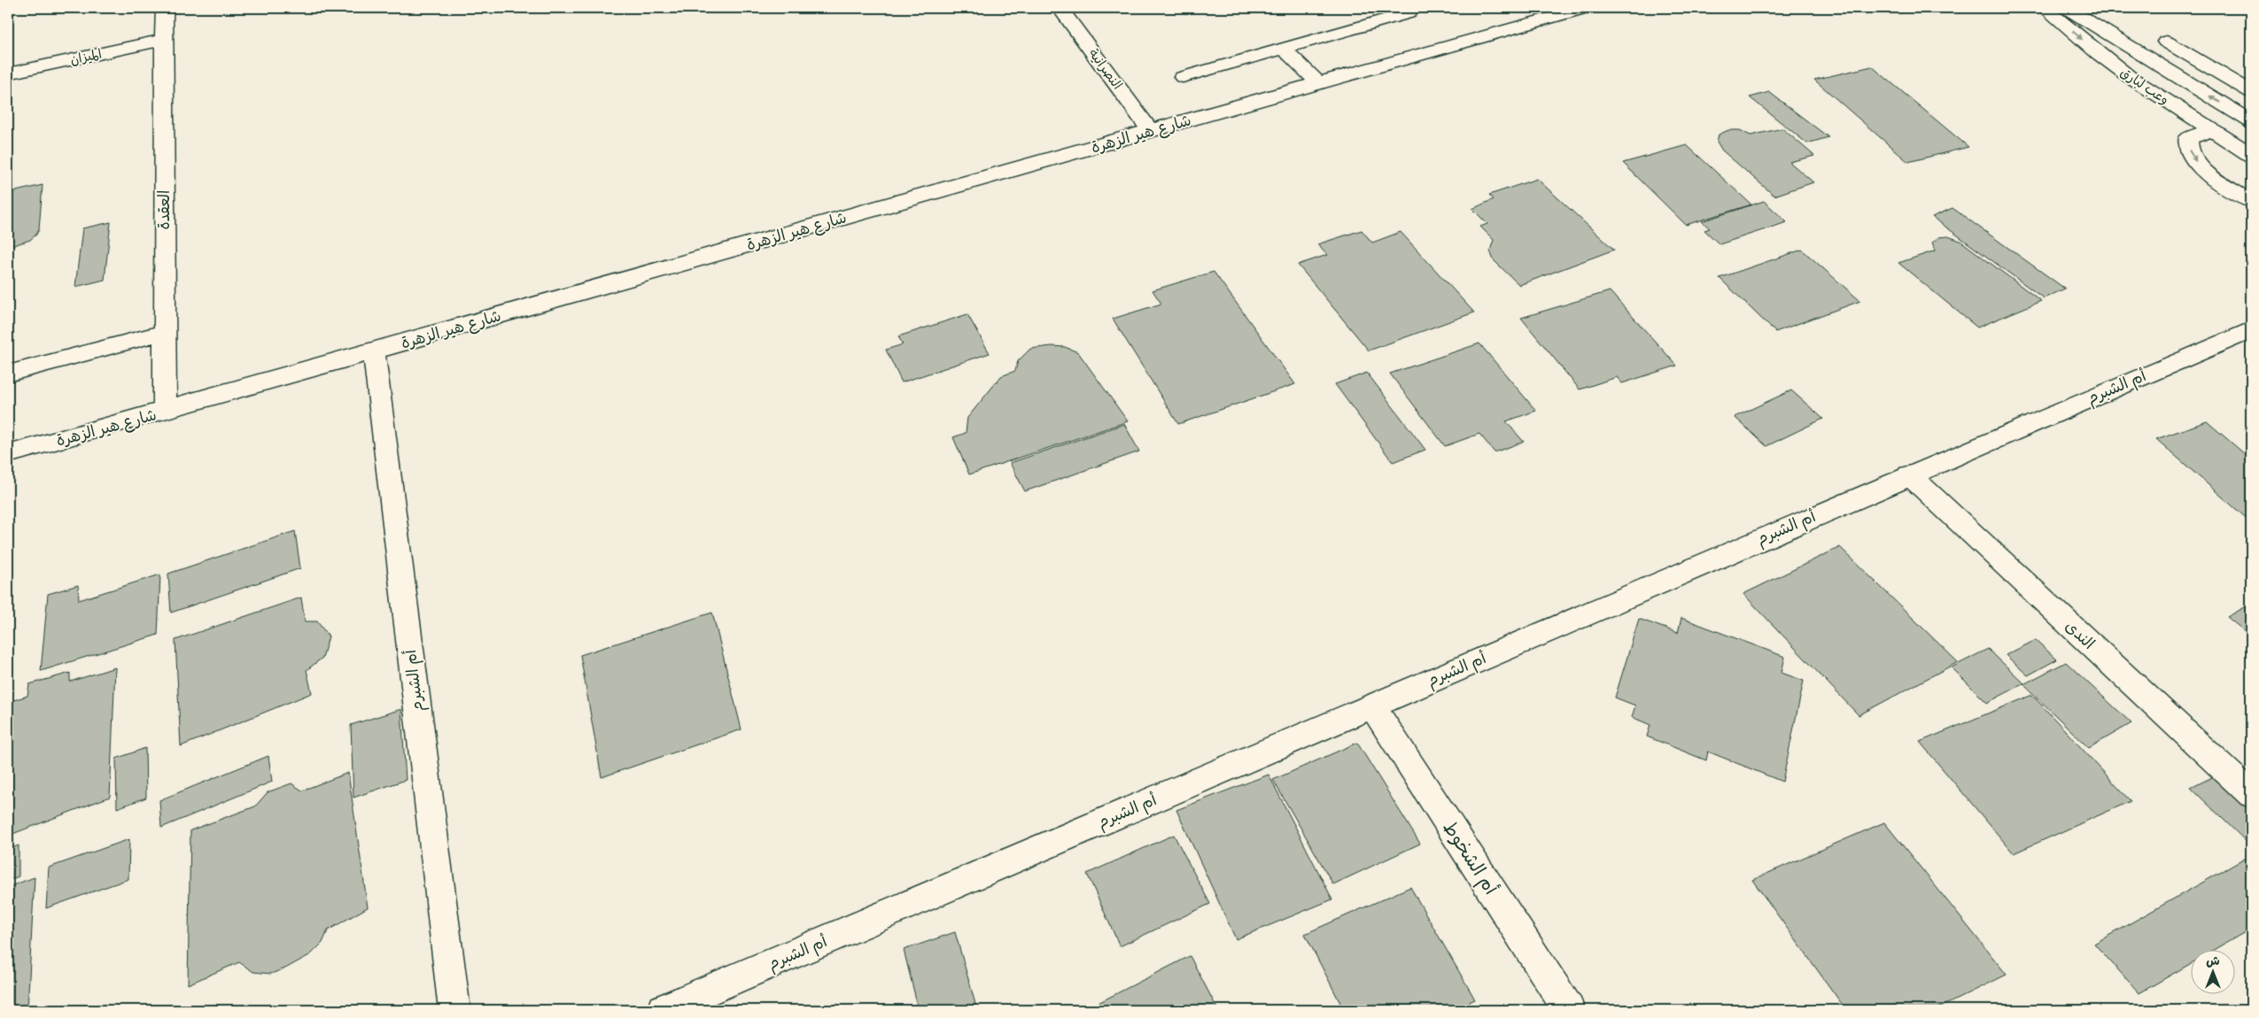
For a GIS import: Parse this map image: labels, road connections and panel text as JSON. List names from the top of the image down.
{
  "streets": {
    "street": [
      "الميزان",
      "النصرانية",
      "وعب لبارق",
      "شارع هير الزهرة",
      "العقدة",
      "أم الشبرم",
      "الندى",
      "أم الشخوط"
    ]
  },
  "crossings": [
    ["الميزان", "العقدة"],
    ["النصرانية", "شارع هير الزهرة"],
    ["شارع هير الزهرة", "العقدة"],
    ["شارع هير الزهرة", "أم الشبرم"],
    ["أم الشبرم", "الندى"],
    ["أم الشبرم", "أم الشخوط"]
  ],
  "north": "top"
}
